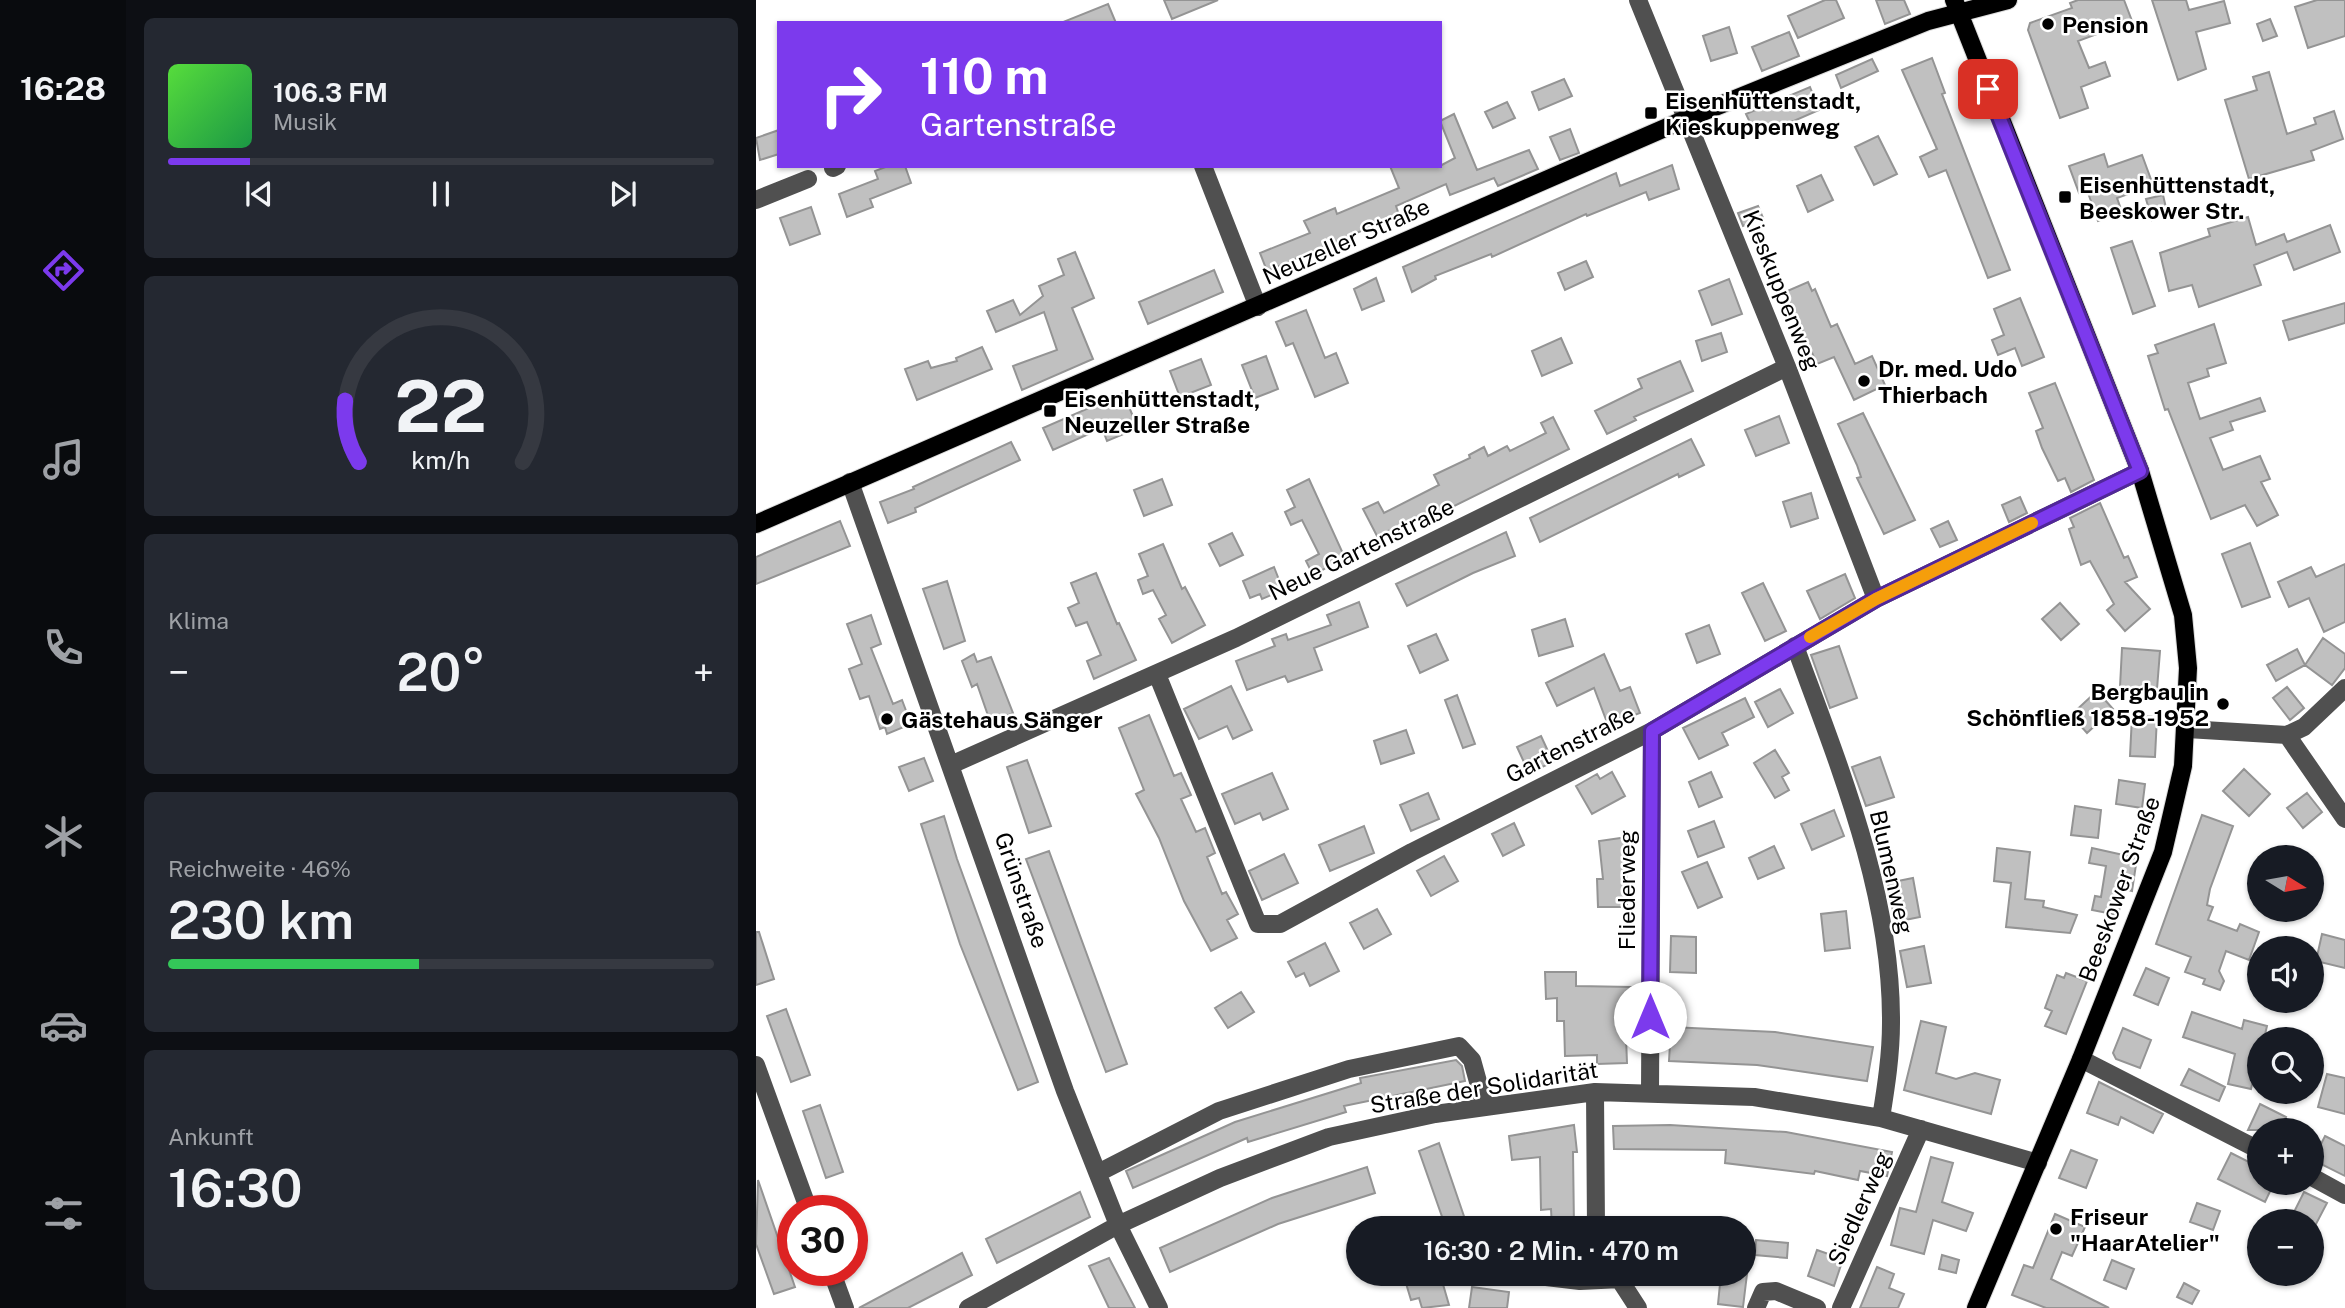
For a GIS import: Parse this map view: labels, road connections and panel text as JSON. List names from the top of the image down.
{
  "streets": {
    "main road": ["Neuzeller Straße", "Beeskower Straße"],
    "street": [
      "Kieskuppenweg",
      "Neue Gartenstraße",
      "Gartenstraße",
      "Blumenweg",
      "Grünstraße",
      "Fliederweg",
      "Straße der Solidarität",
      "Siedlerweg"
    ]
  },
  "crossings": [
    ["Neuzeller Straße", "Kieskuppenweg"],
    ["Neuzeller Straße", "Beeskower Straße"],
    ["Neuzeller Straße", "Grünstraße"],
    ["Kieskuppenweg", "Neue Gartenstraße"],
    ["Kieskuppenweg", "Gartenstraße"],
    ["Neue Gartenstraße", "Gartenstraße"],
    ["Neue Gartenstraße", "Grünstraße"],
    ["Gartenstraße", "Blumenweg"],
    ["Gartenstraße", "Beeskower Straße"],
    ["Gartenstraße", "Fliederweg"],
    ["Blumenweg", "Straße der Solidarität"],
    ["Beeskower Straße", "Straße der Solidarität"],
    ["Grünstraße", "Straße der Solidarität"],
    ["Fliederweg", "Straße der Solidarität"],
    ["Straße der Solidarität", "Siedlerweg"]
  ],
  "places": {
    "other": [
      "Pension",
      "Dr. med. Udo Thierbach",
      "Bergbau in Schönfließ 1858-1952",
      "Gästehaus Sänger",
      "Friseur \"HaarAtelier\""
    ],
    "transit": ["Eisenhüttenstadt, Kieskuppenweg", "Eisenhüttenstadt, Beeskower Str.", "Eisenhüttenstadt, Neuzeller Straße"]
  },
  "north": "right",
  "page": {
    "tabs": "16:28",
    "turn": ["110 m", "Gartenstraße"],
    "song": ["106.3 FM", "Musik"],
    "tile": [
      "Klima",
      ["Reichweite · 46%", "230 km"],
      ["Ankunft", "16:30"]
    ],
    "heat": ["−", "20°", "+"],
    "map_buttons": ["+", "−"],
    "limit": "30",
    "trip": "16:30 · 2 Min. · 470 m",
    "gauge": ["22", "km/h"]
  }
}
